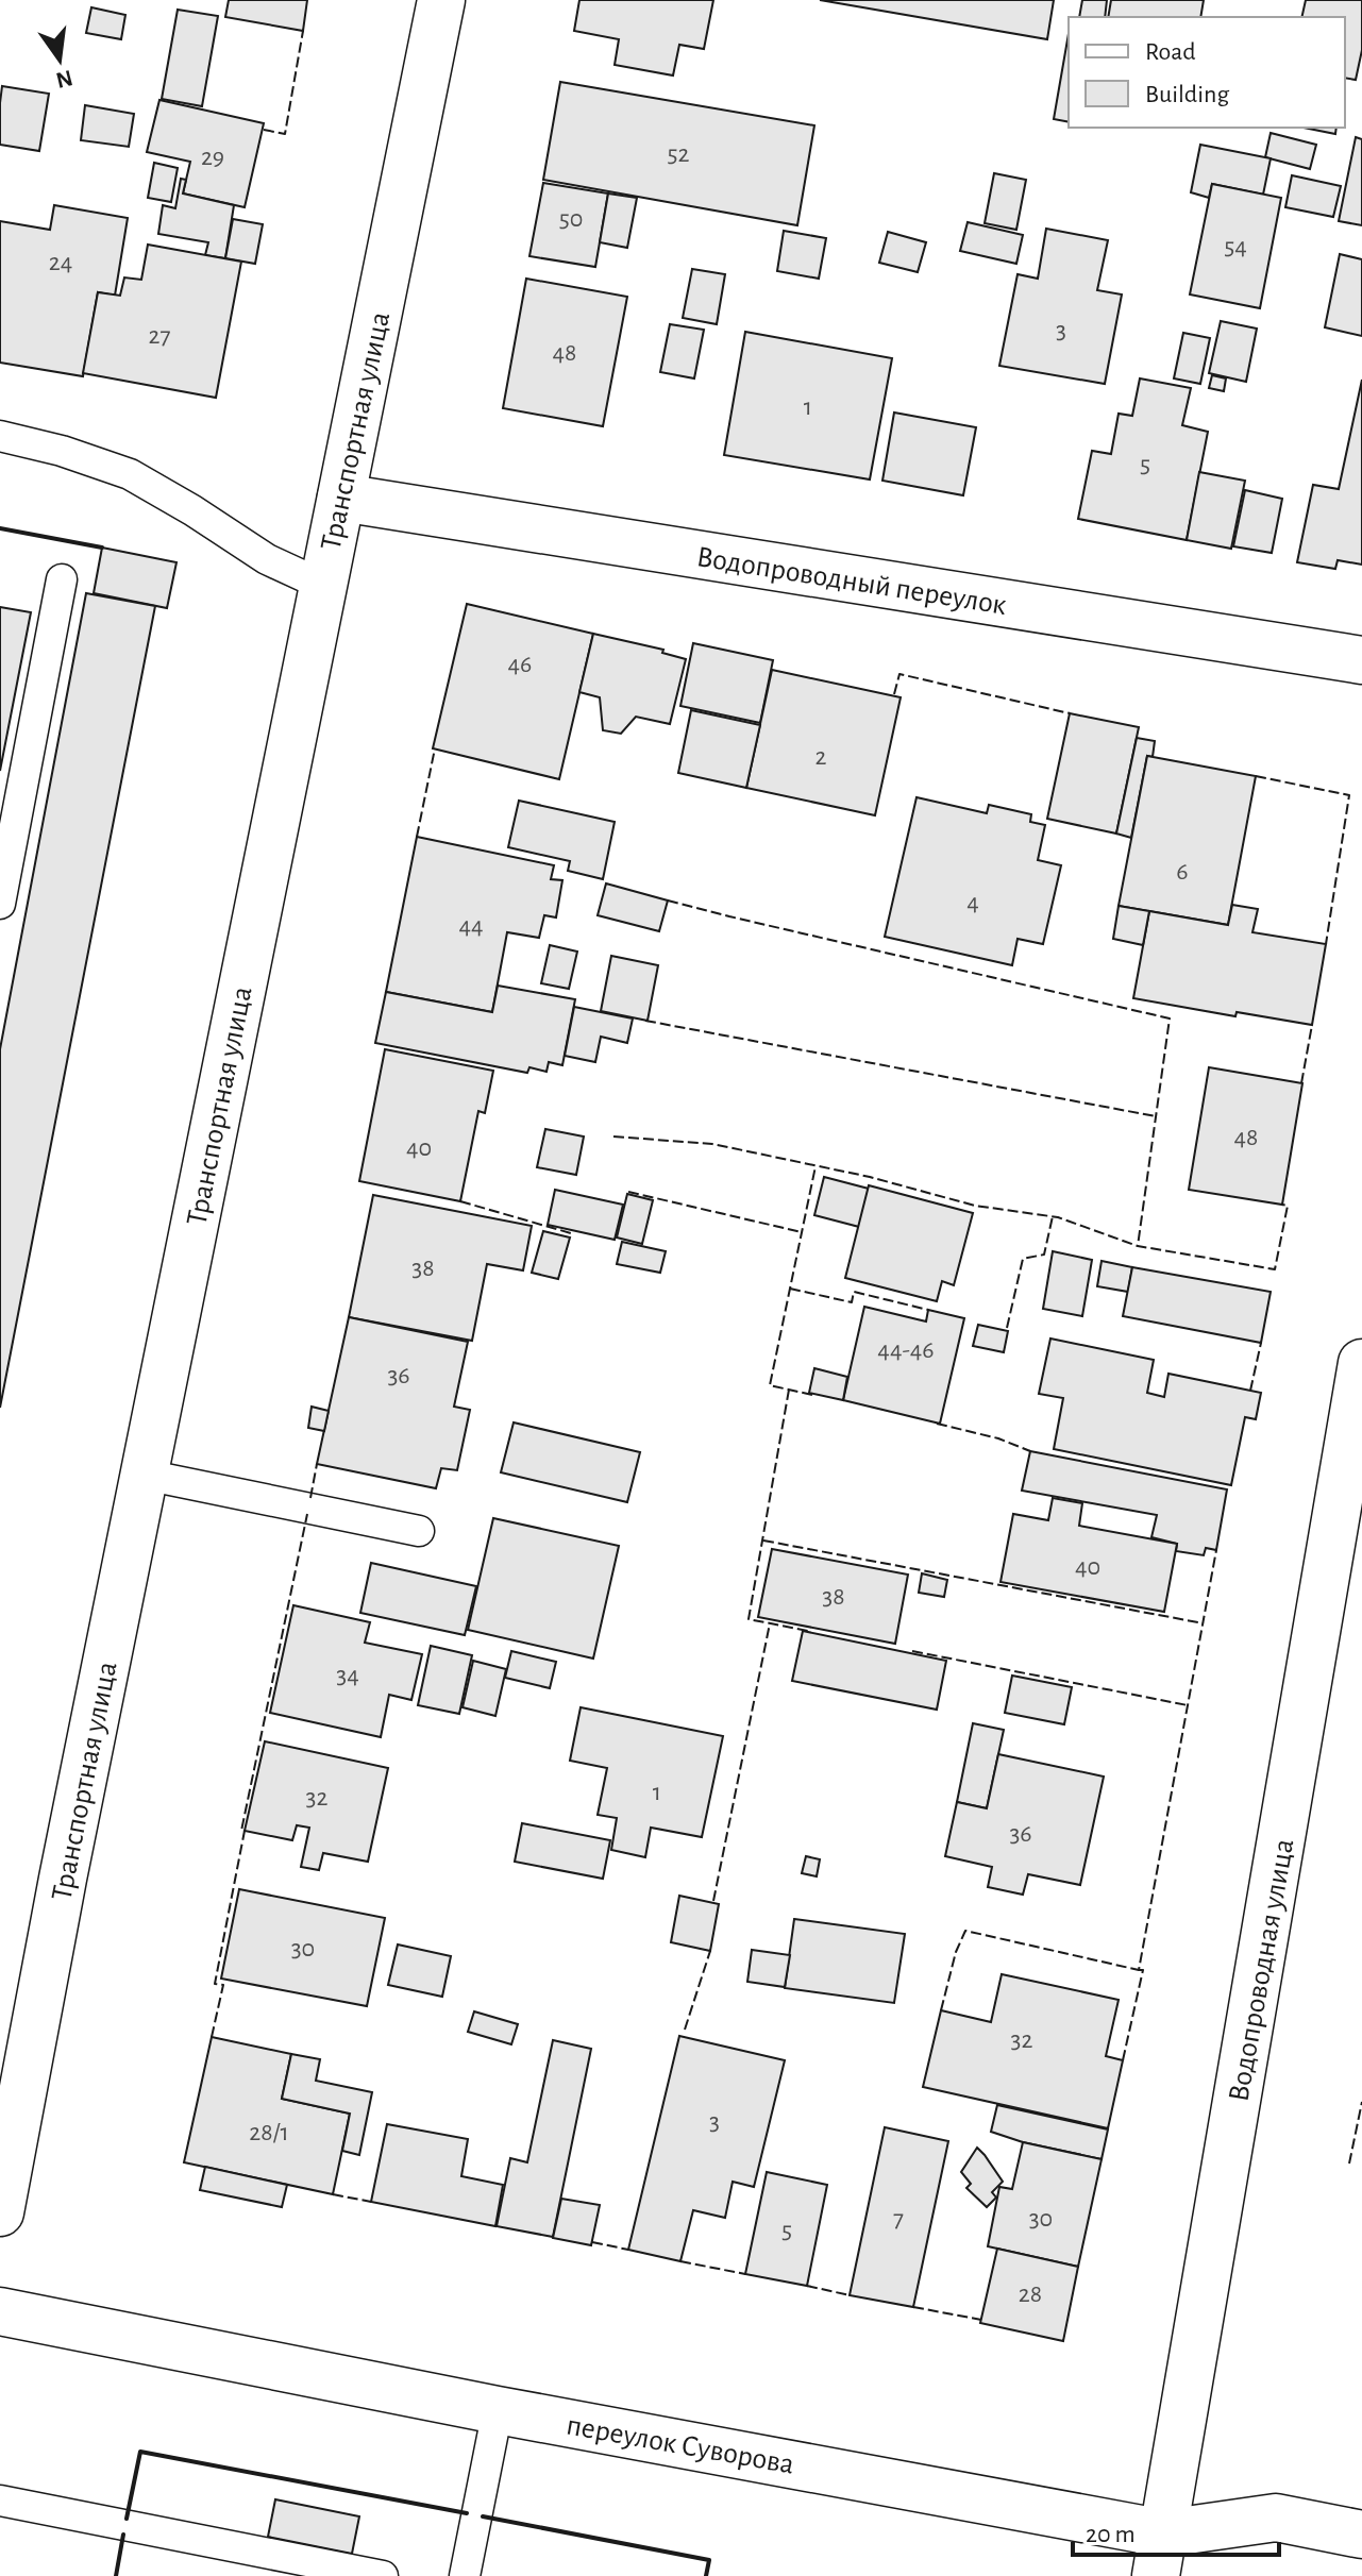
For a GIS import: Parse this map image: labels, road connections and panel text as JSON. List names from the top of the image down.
{
  "streets": {
    "street": [
      "Транспортная улица",
      "Водопроводный переулок",
      "Водопроводная улица",
      "переулок Суворова"
    ]
  },
  "crossings": [
    ["Транспортная улица", "Водопроводный переулок"],
    ["Водопроводная улица", "переулок Суворова"]
  ],
  "house_numbers": [
    "52",
    "29",
    "50",
    "54",
    "24",
    "3",
    "27",
    "48",
    "1",
    "5",
    "46",
    "2",
    "6",
    "4",
    "44",
    "48",
    "40",
    "38",
    "44-46",
    "36",
    "40",
    "38",
    "34",
    "1",
    "32",
    "36",
    "30",
    "32",
    "3",
    "28/1",
    "7",
    "30",
    "5",
    "28"
  ],
  "legend": ["Road", "Building"],
  "scale_bar": "20 m",
  "north": "bottom"
}
